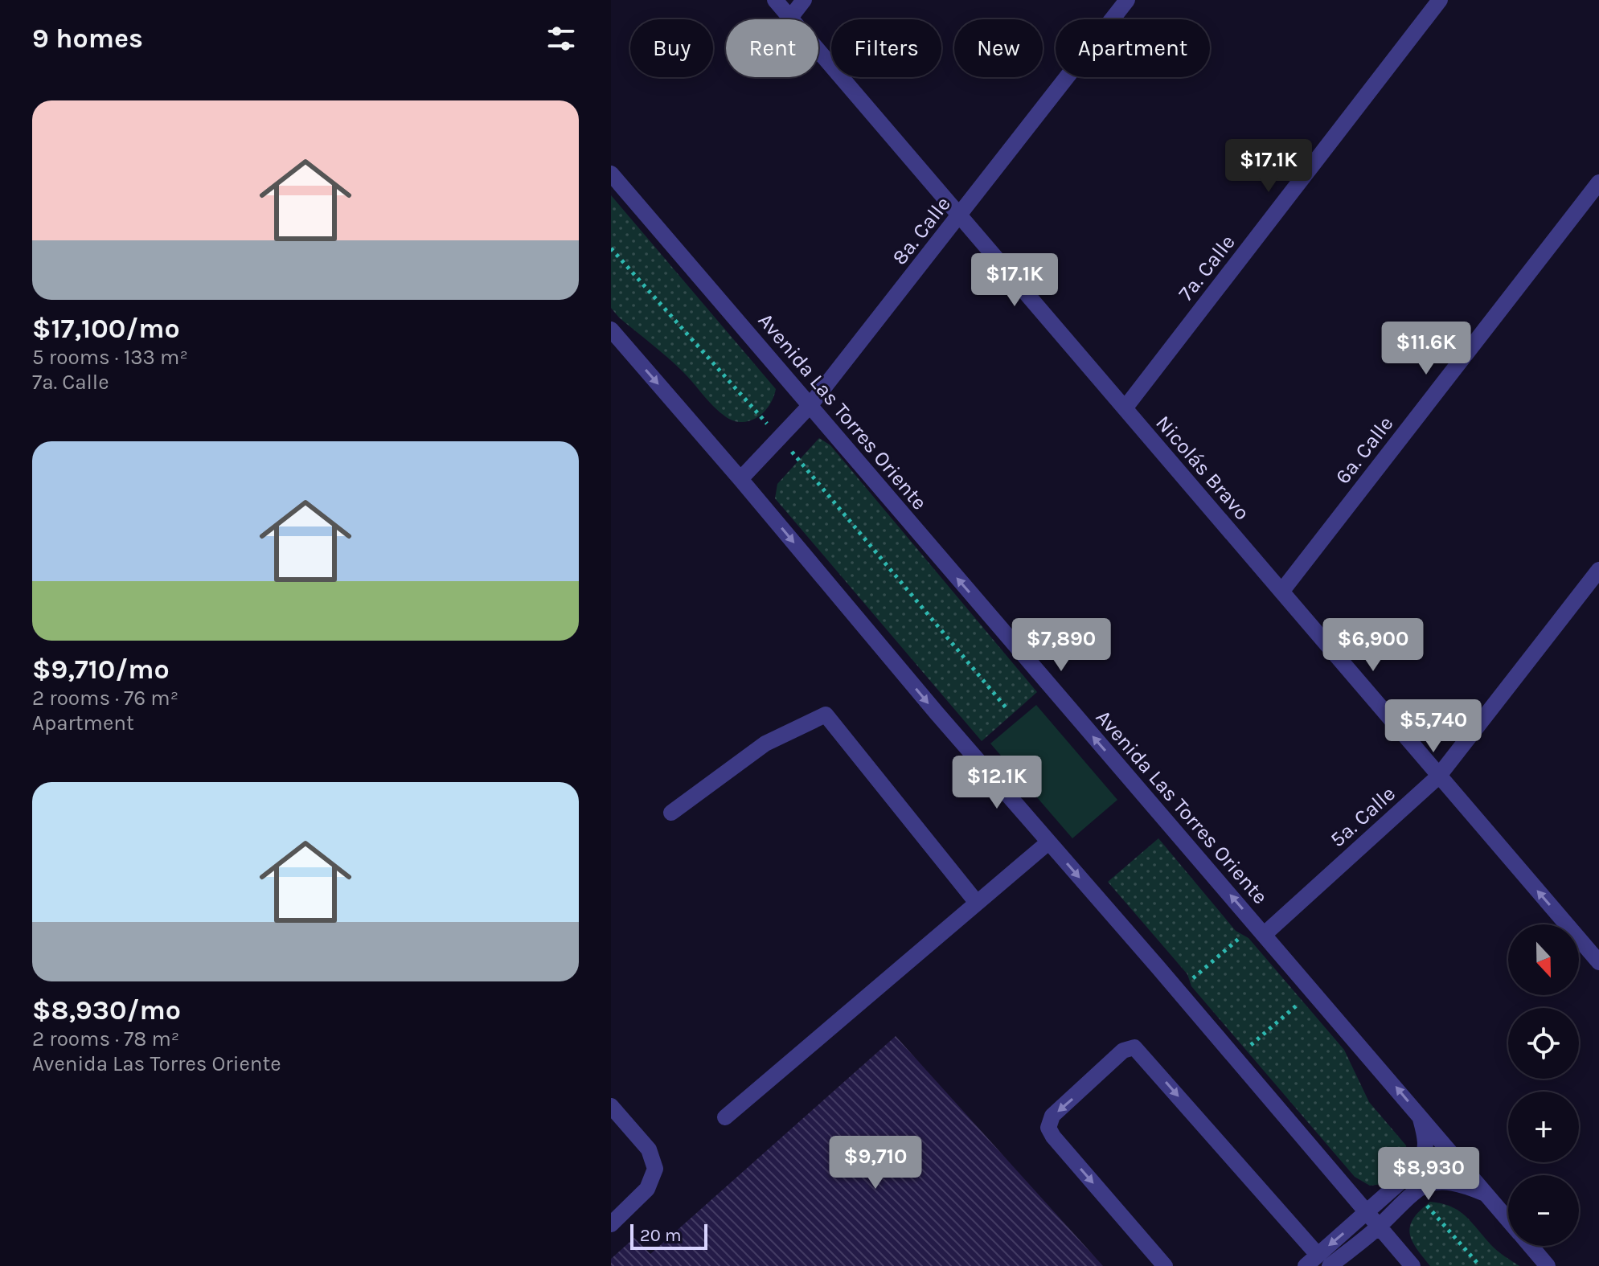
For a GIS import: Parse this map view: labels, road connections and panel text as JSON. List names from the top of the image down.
{
  "streets": {
    "street": [
      "8a. Calle",
      "7a. Calle",
      "Avenida Las Torres Oriente",
      "6a. Calle",
      "Nicolás Bravo",
      "5a. Calle"
    ]
  },
  "crossings": [
    ["8a. Calle", "Avenida Las Torres Oriente"],
    ["8a. Calle", "Nicolás Bravo"],
    ["7a. Calle", "Nicolás Bravo"],
    ["Avenida Las Torres Oriente", "5a. Calle"],
    ["6a. Calle", "Nicolás Bravo"],
    ["Nicolás Bravo", "5a. Calle"]
  ],
  "scale_bar": "20 m",
  "north": "bottom",
  "page": {
    "heading": "9 homes",
    "chip": [
      "Buy",
      "Rent",
      "Filters",
      "New",
      "Apartment"
    ],
    "list": [
      {
        "name": "$17,100/mo",
        "note": "5 rooms · 133 m² · 7a. Calle"
      },
      {
        "name": "$9,710/mo",
        "note": "2 rooms · 76 m² · Apartment"
      },
      {
        "name": "$8,930/mo",
        "note": "2 rooms · 78 m² · Avenida Las Torres Oriente"
      }
    ],
    "price": [
      "$17.1K",
      "$17.1K",
      "$11.6K",
      "$7,890",
      "$6,900",
      "$5,740",
      "$12.1K",
      "$9,710",
      "$8,930"
    ],
    "map_buttons": ["+", "−"],
    "scale": "20 m"
  }
}
